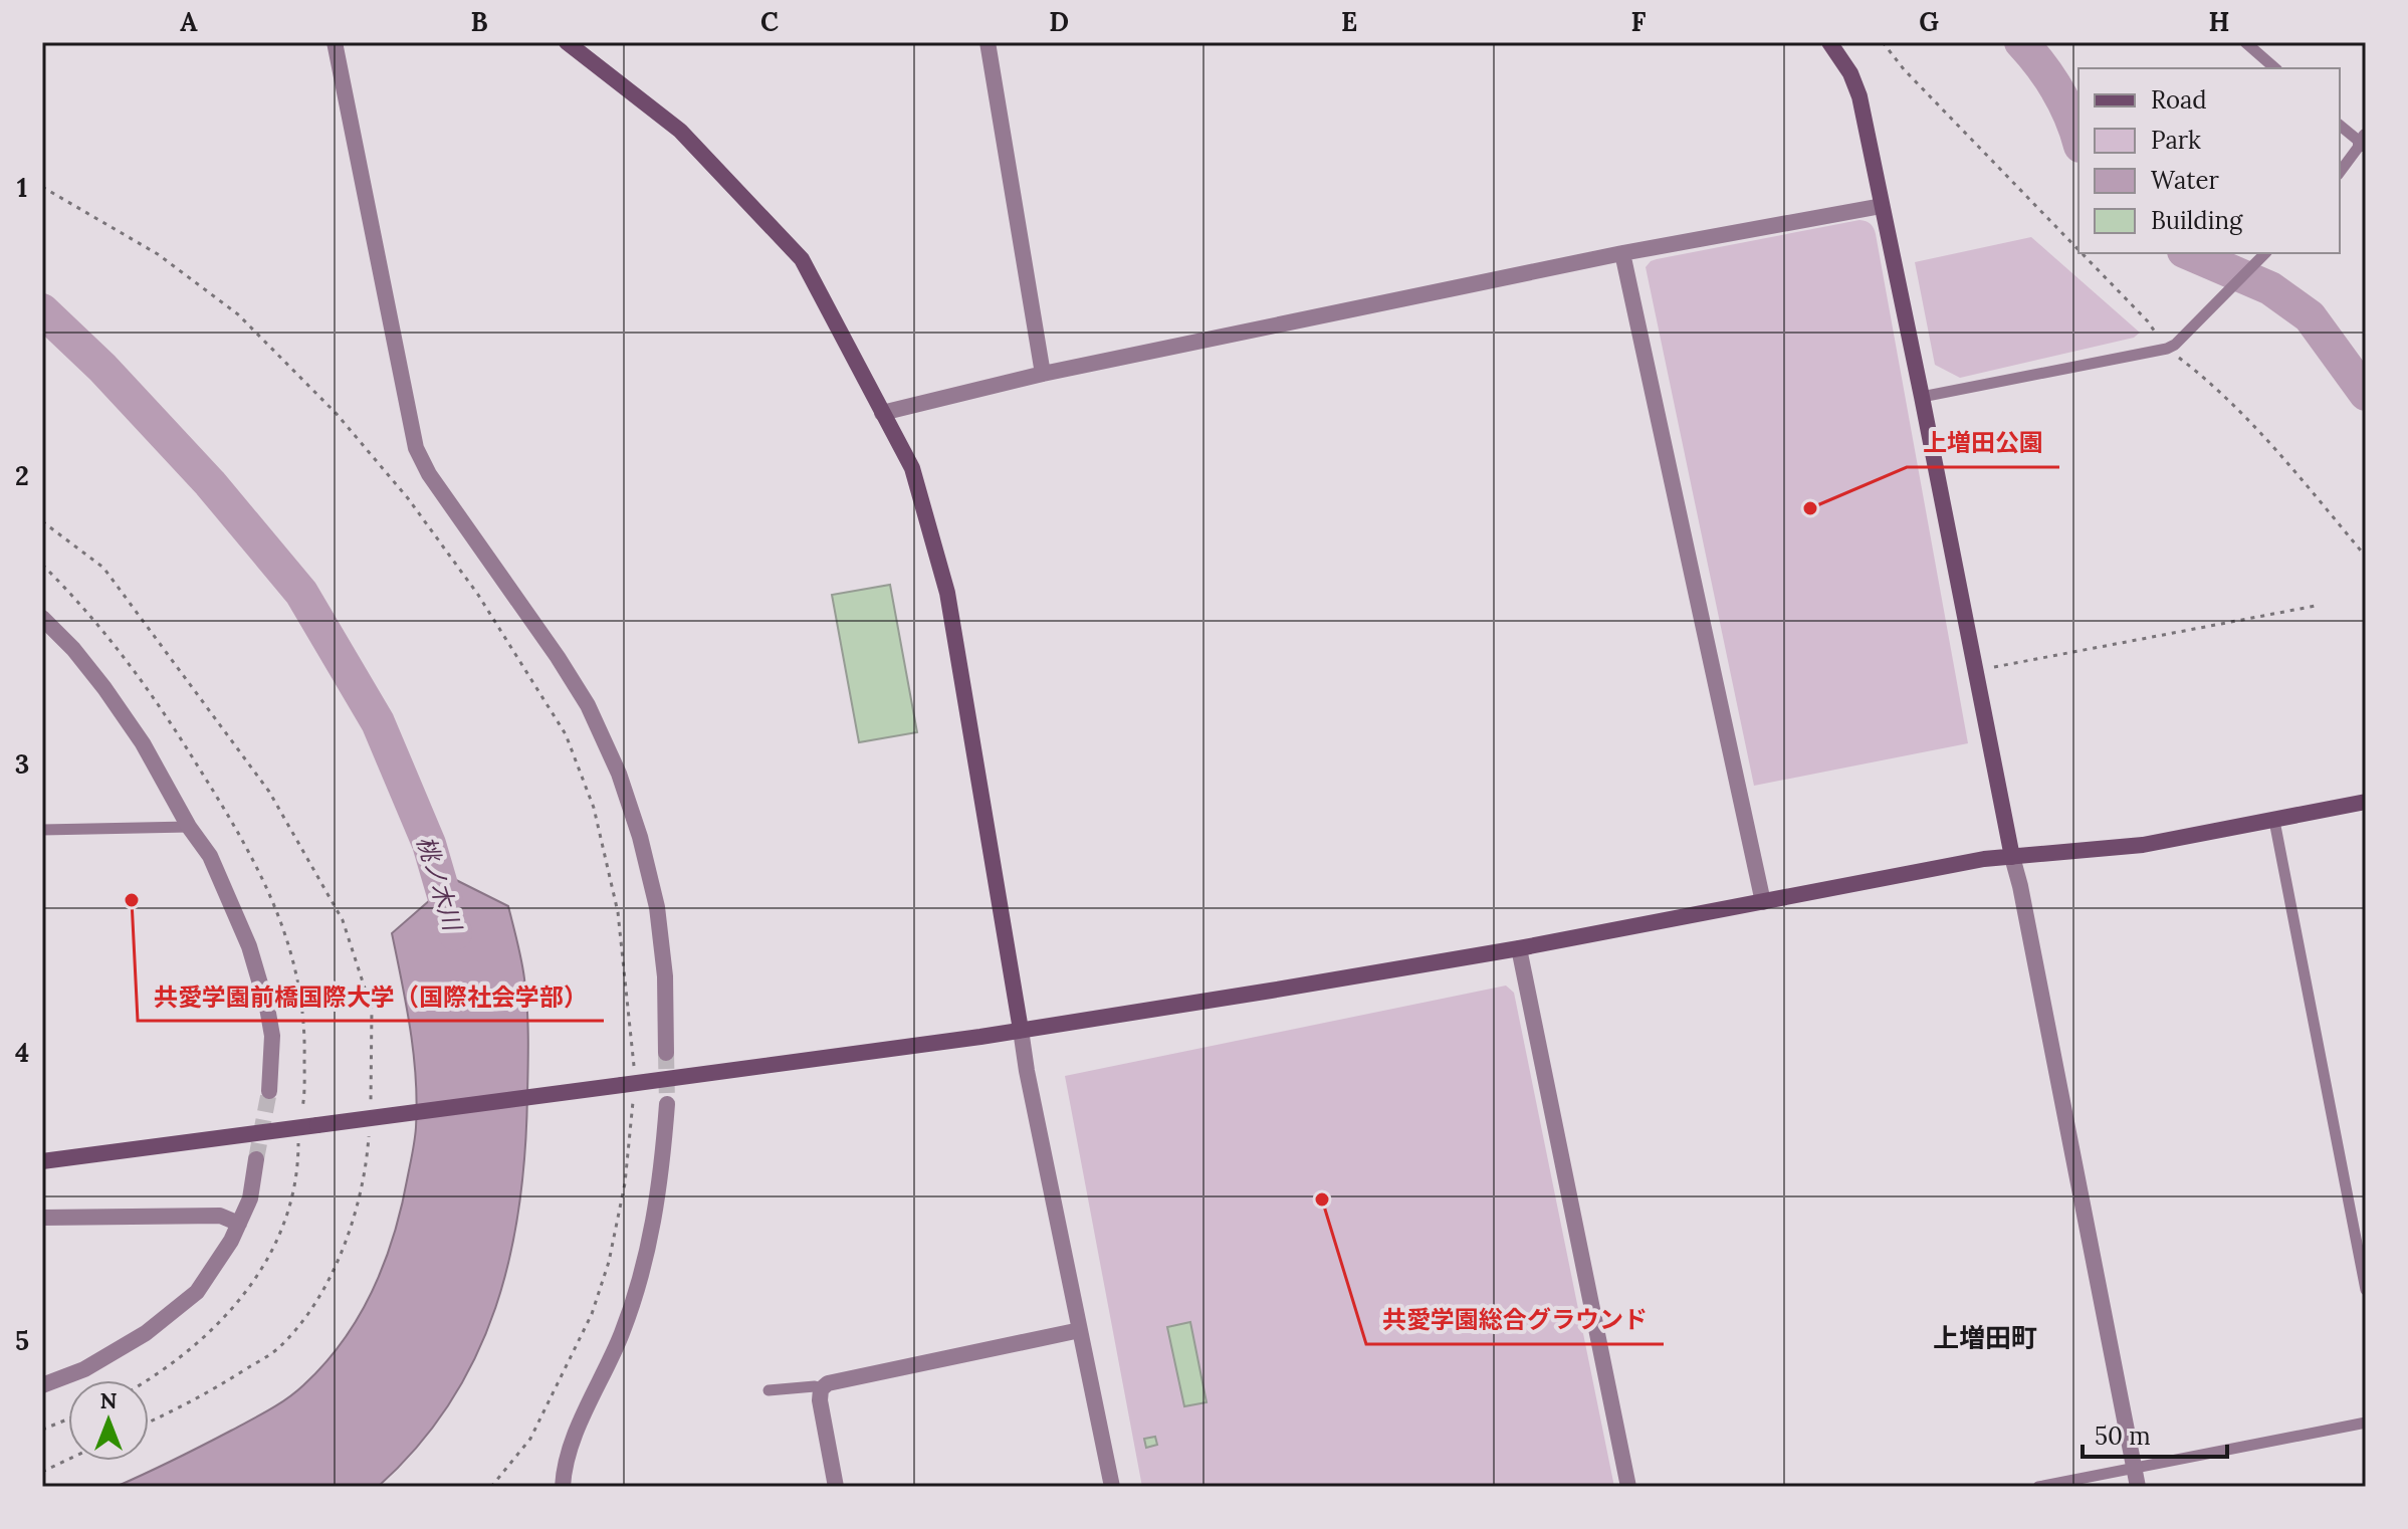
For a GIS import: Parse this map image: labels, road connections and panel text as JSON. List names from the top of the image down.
{
  "districts": ["上増田町"],
  "water": ["桃ノ木川"],
  "places": ["上増田公園", "共愛学園前橋国際大学（国際社会学部）", "共愛学園総合グラウンド"],
  "legend": [
    "Road",
    "Park",
    "Water",
    "Building"
  ],
  "scale_bar": "50 m",
  "north": "top",
  "grid": {
    "columns": [
      "A",
      "B",
      "C",
      "D",
      "E",
      "F",
      "G",
      "H"
    ],
    "rows": [
      "1",
      "2",
      "3",
      "4",
      "5"
    ]
  }
}
